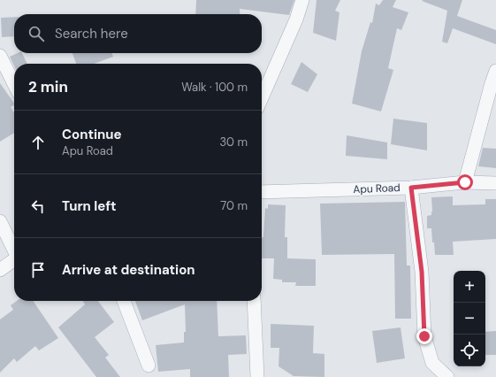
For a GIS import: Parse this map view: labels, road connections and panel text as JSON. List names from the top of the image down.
{
  "streets": {
    "street": ["Apu Road"]
  },
  "page": {
    "search": "Search here",
    "heading": ["2 min", "Walk · 100 m"],
    "list": [
      ["Continue", "Apu Road", "30 m"],
      ["Turn left", "70 m"],
      "Arrive at destination"
    ],
    "map_buttons": ["+", "−"]
  }
}
